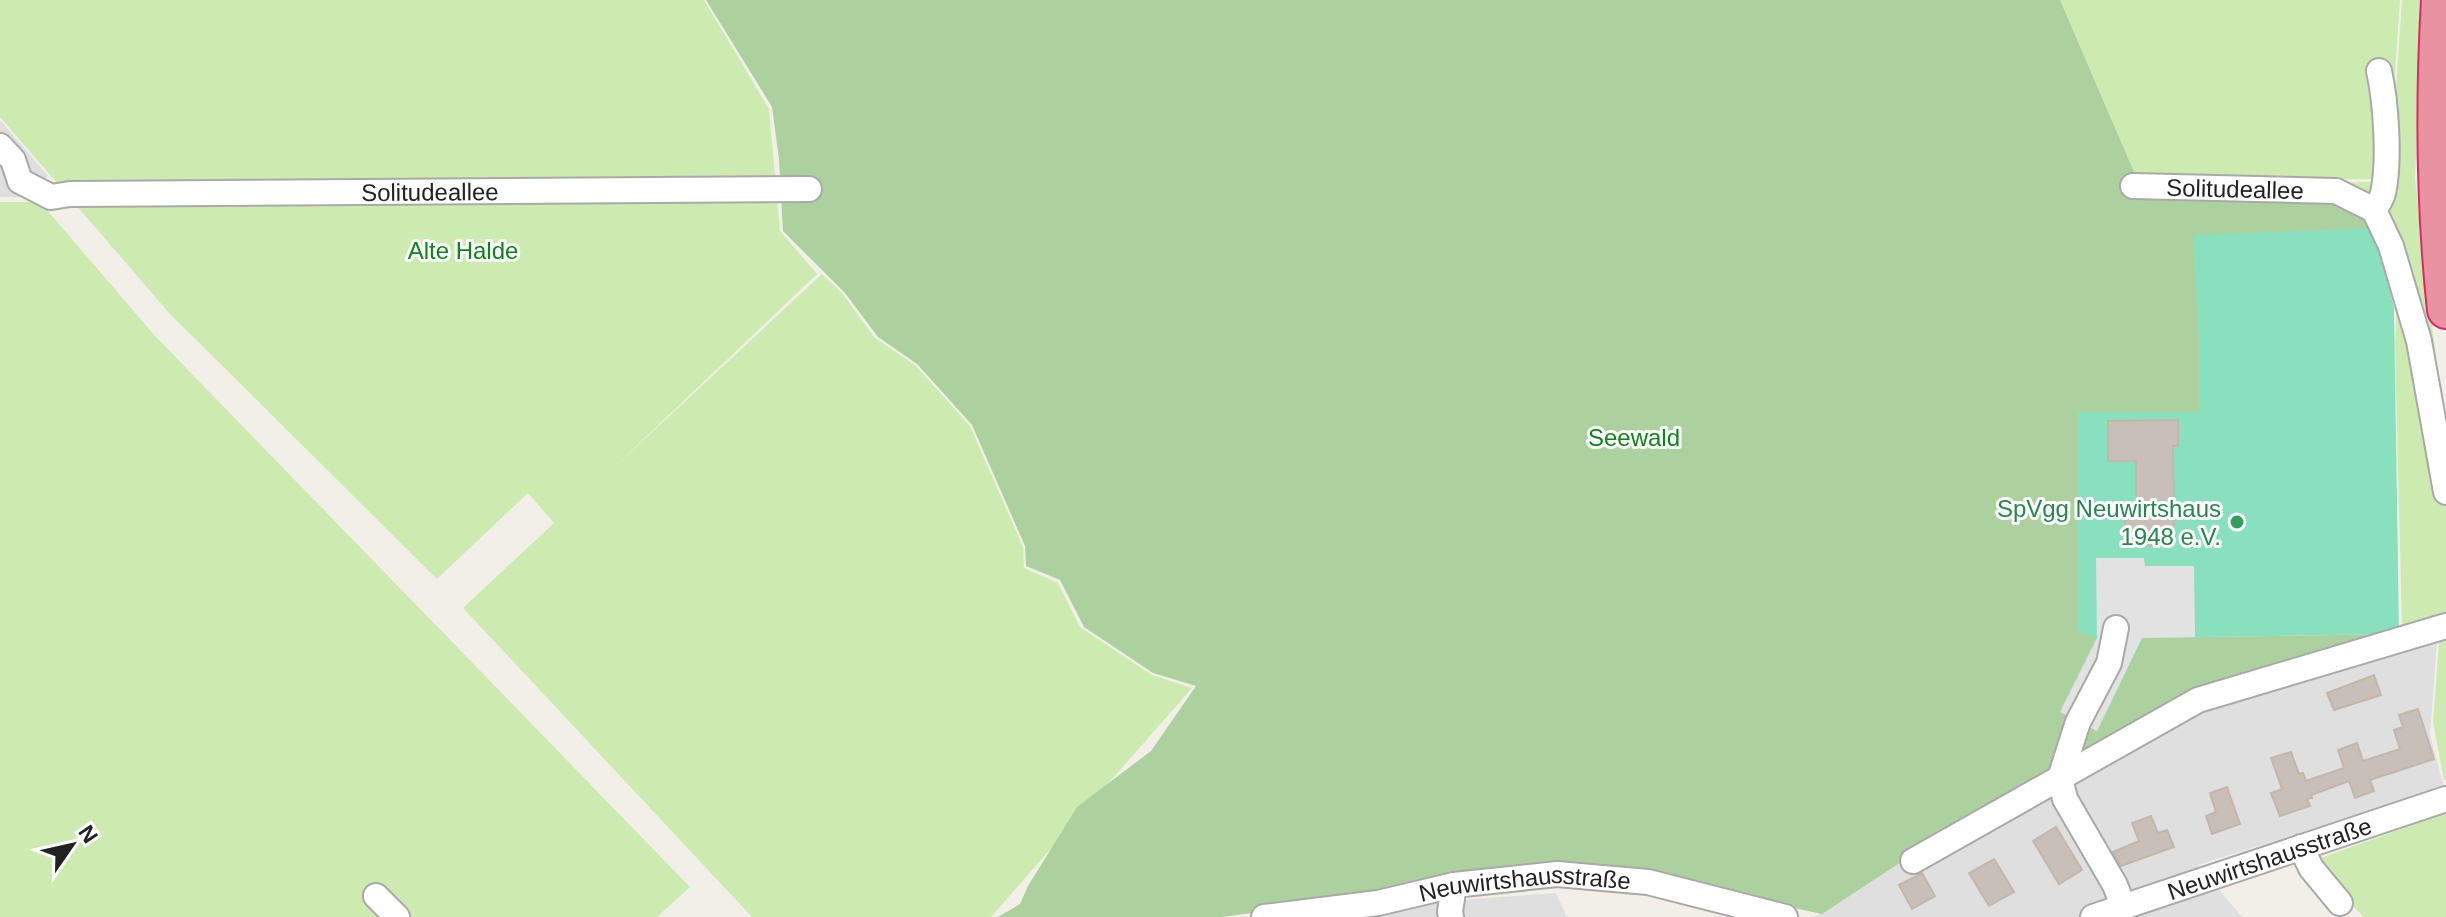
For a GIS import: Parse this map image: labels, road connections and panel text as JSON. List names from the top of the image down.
{
  "streets": {
    "street": ["Solitudeallee", "Neuwirtshausstraße"]
  },
  "parks": ["Alte Halde", "Seewald"],
  "places": ["SpVgg Neuwirtshaus 1948 e.V."],
  "north": "top right"
}
